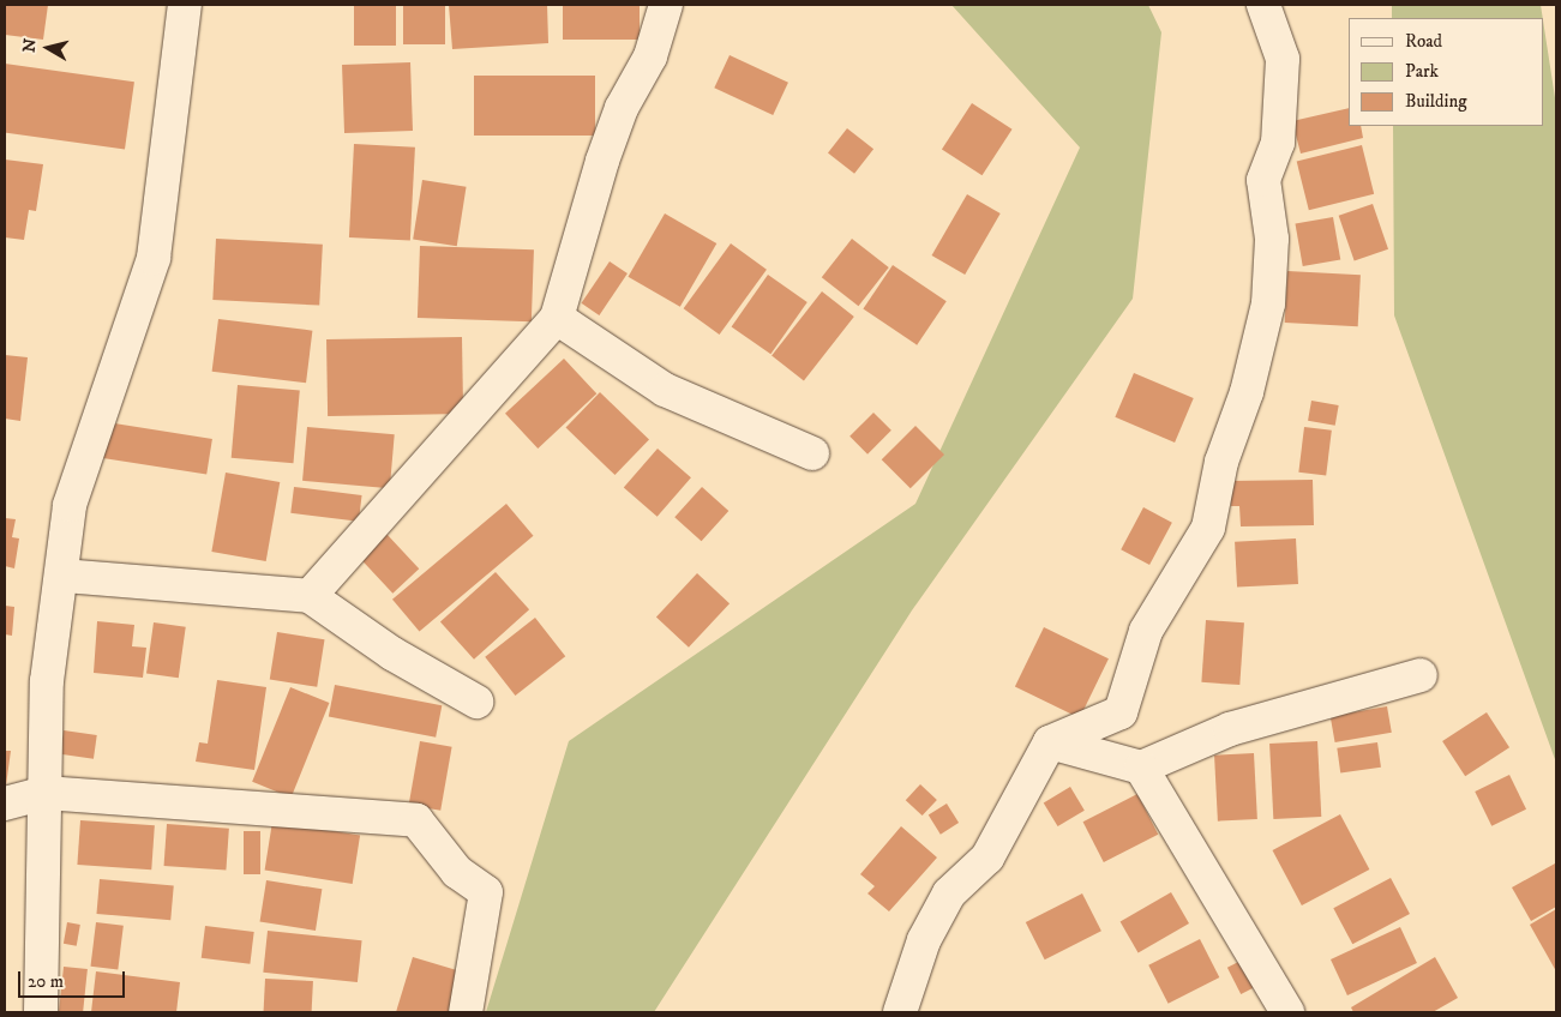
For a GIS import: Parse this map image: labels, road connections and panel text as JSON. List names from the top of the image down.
{
  "legend": ["Road", "Park", "Building"],
  "scale_bar": "20 m",
  "north": "left"
}
